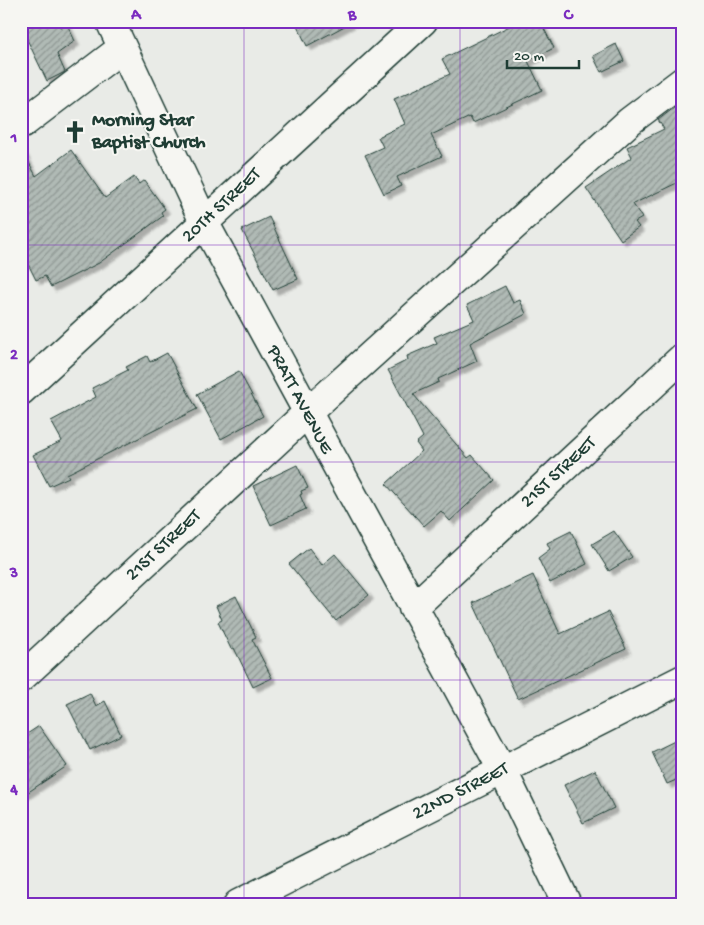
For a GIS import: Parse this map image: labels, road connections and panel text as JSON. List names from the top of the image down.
{
  "streets": {
    "street": [
      "20TH STREET",
      "PRATT AVENUE",
      "21ST STREET",
      "22ND STREET"
    ]
  },
  "crossings": [
    ["20TH STREET", "PRATT AVENUE"],
    ["PRATT AVENUE", "21ST STREET"],
    ["PRATT AVENUE", "22ND STREET"]
  ],
  "places": {
    "church": ["Morning Star Baptist Church"]
  },
  "scale_bar": "20 m",
  "grid": {
    "columns": ["A", "B", "C"],
    "rows": [
      "1",
      "2",
      "3",
      "4"
    ]
  }
}
